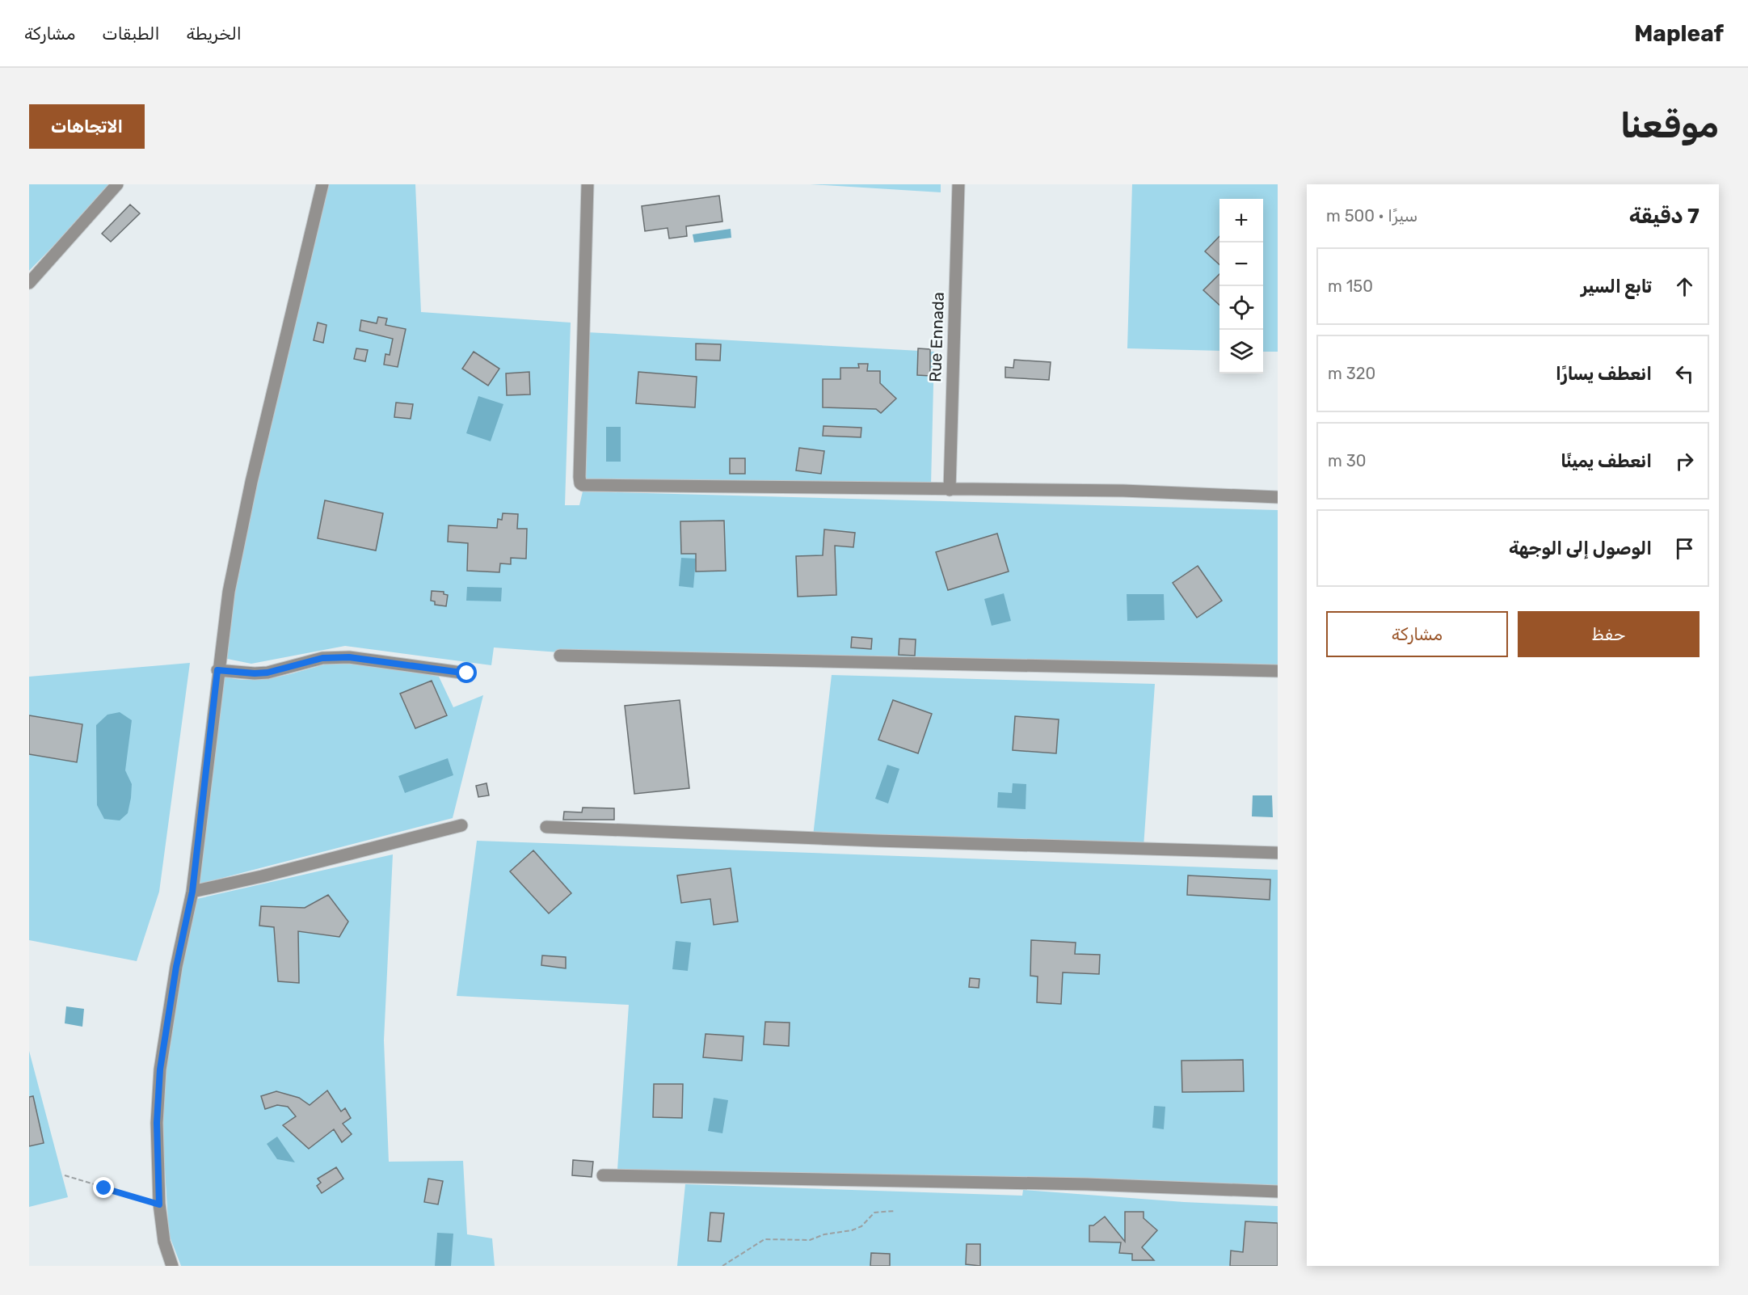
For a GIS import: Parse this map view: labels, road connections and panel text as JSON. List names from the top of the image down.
{
  "streets": {
    "street": ["Rue Ennada"]
  },
  "page": {
    "header": "Mapleaf",
    "nav": ["الخريطة", "الطبقات", "مشاركة"],
    "buttons": [
      "الاتجاهات",
      ["حفظ", "مشاركة"]
    ],
    "title": "موقعنا",
    "heading": ["7 دقيقة", "سيرًا · 500 m"],
    "map_buttons": ["+", "−"],
    "list": [
      ["تابع السير", "150 m"],
      ["انعطف يسارًا", "320 m"],
      ["انعطف يمينًا", "30 m"],
      "الوصول إلى الوجهة"
    ]
  }
}
